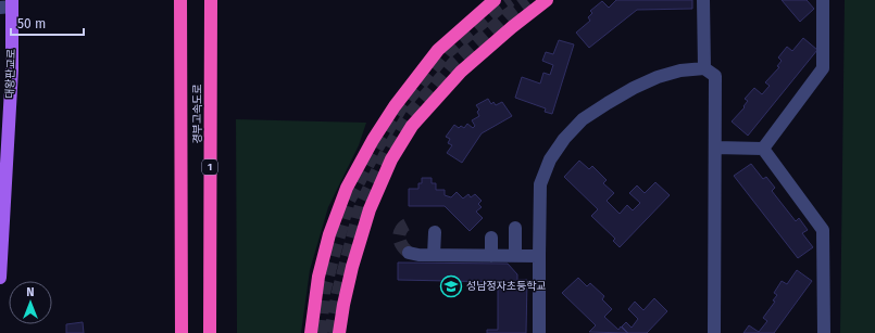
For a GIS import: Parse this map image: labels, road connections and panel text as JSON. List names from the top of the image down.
{
  "streets": {
    "highway": ["경부고속도로", "1"],
    "main road": ["대왕판교로"]
  },
  "places": {
    "school or university": ["성남정자초등학교"]
  },
  "scale_bar": "50 m",
  "north": "top"
}
